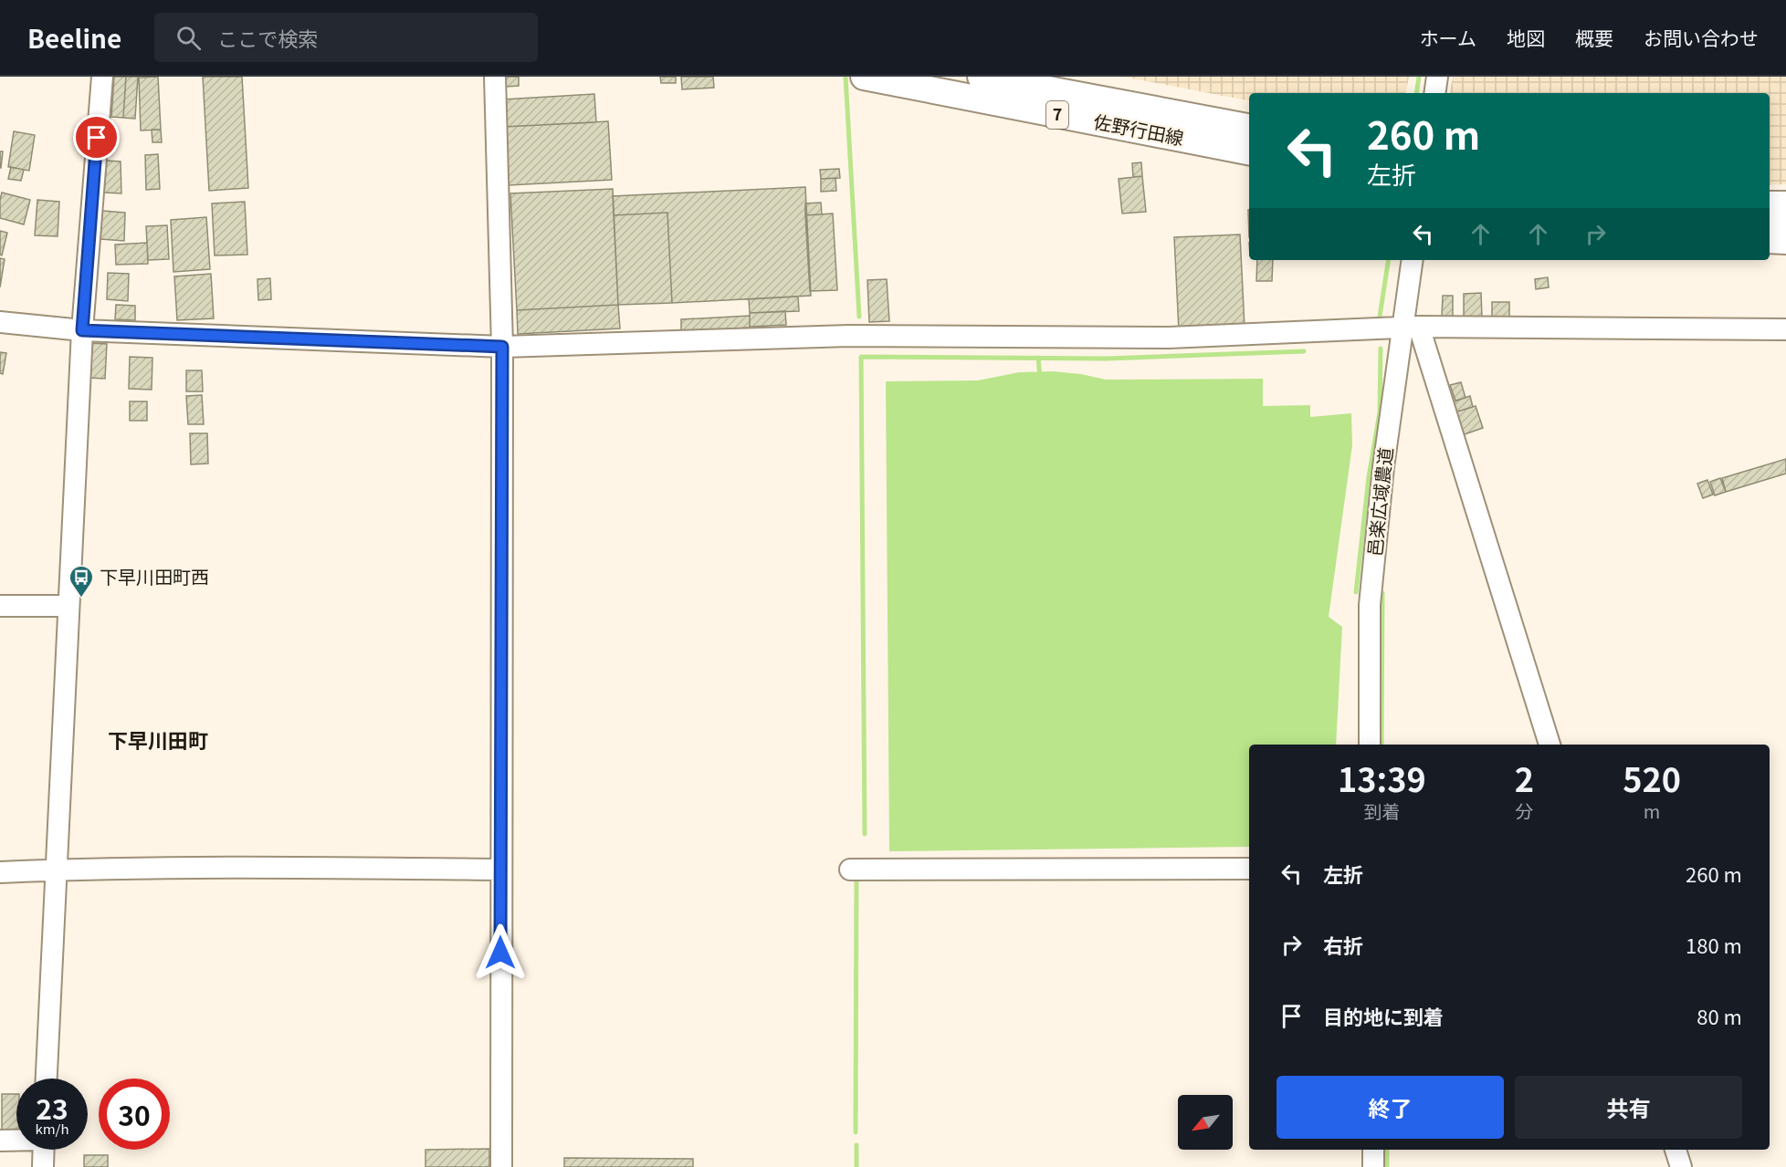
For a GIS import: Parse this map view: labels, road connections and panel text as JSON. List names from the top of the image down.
{
  "streets": {
    "main road": ["7", "佐野行田線"],
    "street": ["邑楽広域農道"]
  },
  "districts": ["下早川田町"],
  "places": {
    "bus stop": ["下早川田町西"]
  },
  "north": "bottom left",
  "page": {
    "header": "Beeline",
    "search": "ここで検索",
    "nav": [
      "ホーム",
      "地図",
      "概要",
      "お問い合わせ"
    ],
    "turn": ["260 m", "左折"],
    "eta": [
      "13:39",
      "到着",
      "2",
      "分",
      "520",
      "m"
    ],
    "list": [
      {
        "name": "左折",
        "value": "260 m"
      },
      {
        "name": "右折",
        "value": "180 m"
      },
      {
        "name": "目的地に到着",
        "value": "80 m"
      }
    ],
    "buttons": ["終了", "共有"],
    "speed": "23 km/h",
    "limit": "30"
  }
}
